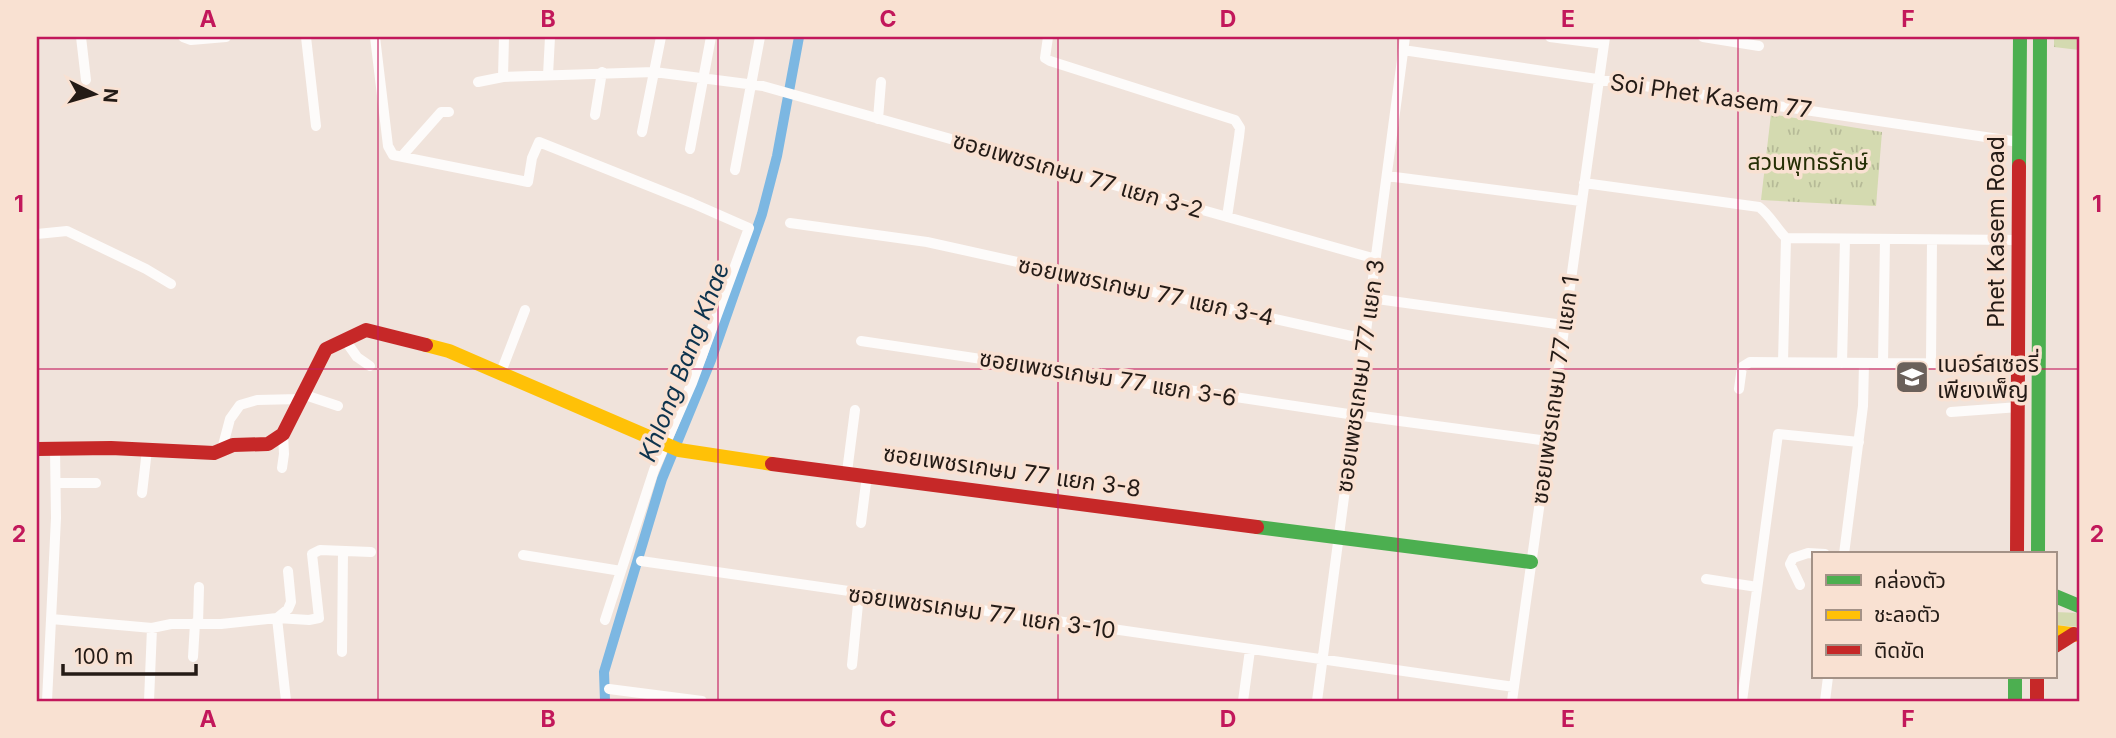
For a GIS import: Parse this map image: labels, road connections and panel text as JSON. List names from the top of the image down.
{
  "streets": {
    "street": [
      "Soi Phet Kasem 77",
      "ซอยเพชรเกษม 77 แยก 3-2",
      "Phet Kasem Road",
      "ซอยเพชรเกษม 77 แยก 3-4",
      "ซอยเพชรเกษม 77 แยก 3",
      "ซอยเพชรเกษม 77 แยก 3-6",
      "ซอยเพชรเกษม 77 แยก 1",
      "ซอยเพชรเกษม 77 แยก 3-8",
      "ซอยเพชรเกษม 77 แยก 3-10"
    ]
  },
  "crossings": [
    ["Soi Phet Kasem 77", "Phet Kasem Road"],
    ["Soi Phet Kasem 77", "ซอยเพชรเกษม 77 แยก 3"],
    ["Soi Phet Kasem 77", "ซอยเพชรเกษม 77 แยก 1"],
    ["ซอยเพชรเกษม 77 แยก 3-2", "ซอยเพชรเกษม 77 แยก 3"],
    ["ซอยเพชรเกษม 77 แยก 3-4", "ซอยเพชรเกษม 77 แยก 3"],
    ["ซอยเพชรเกษม 77 แยก 3", "ซอยเพชรเกษม 77 แยก 3-6"],
    ["ซอยเพชรเกษม 77 แยก 3", "ซอยเพชรเกษม 77 แยก 3-8"],
    ["ซอยเพชรเกษม 77 แยก 3", "ซอยเพชรเกษม 77 แยก 3-10"],
    ["ซอยเพชรเกษม 77 แยก 3-6", "ซอยเพชรเกษม 77 แยก 1"],
    ["ซอยเพชรเกษม 77 แยก 1", "ซอยเพชรเกษม 77 แยก 3-8"],
    ["ซอยเพชรเกษม 77 แยก 1", "ซอยเพชรเกษม 77 แยก 3-10"]
  ],
  "water": ["Khlong Bang Khae"],
  "parks": ["สวนพุทธรักษ์"],
  "places": {
    "school or university": ["เนอร์สเซอรี่ เพียงเพ็ญ"]
  },
  "legend": ["คล่องตัว", "ชะลอตัว", "ติดขัด"],
  "scale_bar": "100 m",
  "north": "right",
  "grid": {
    "columns": [
      "A",
      "B",
      "C",
      "D",
      "E",
      "F"
    ],
    "rows": ["1", "2"]
  }
}
